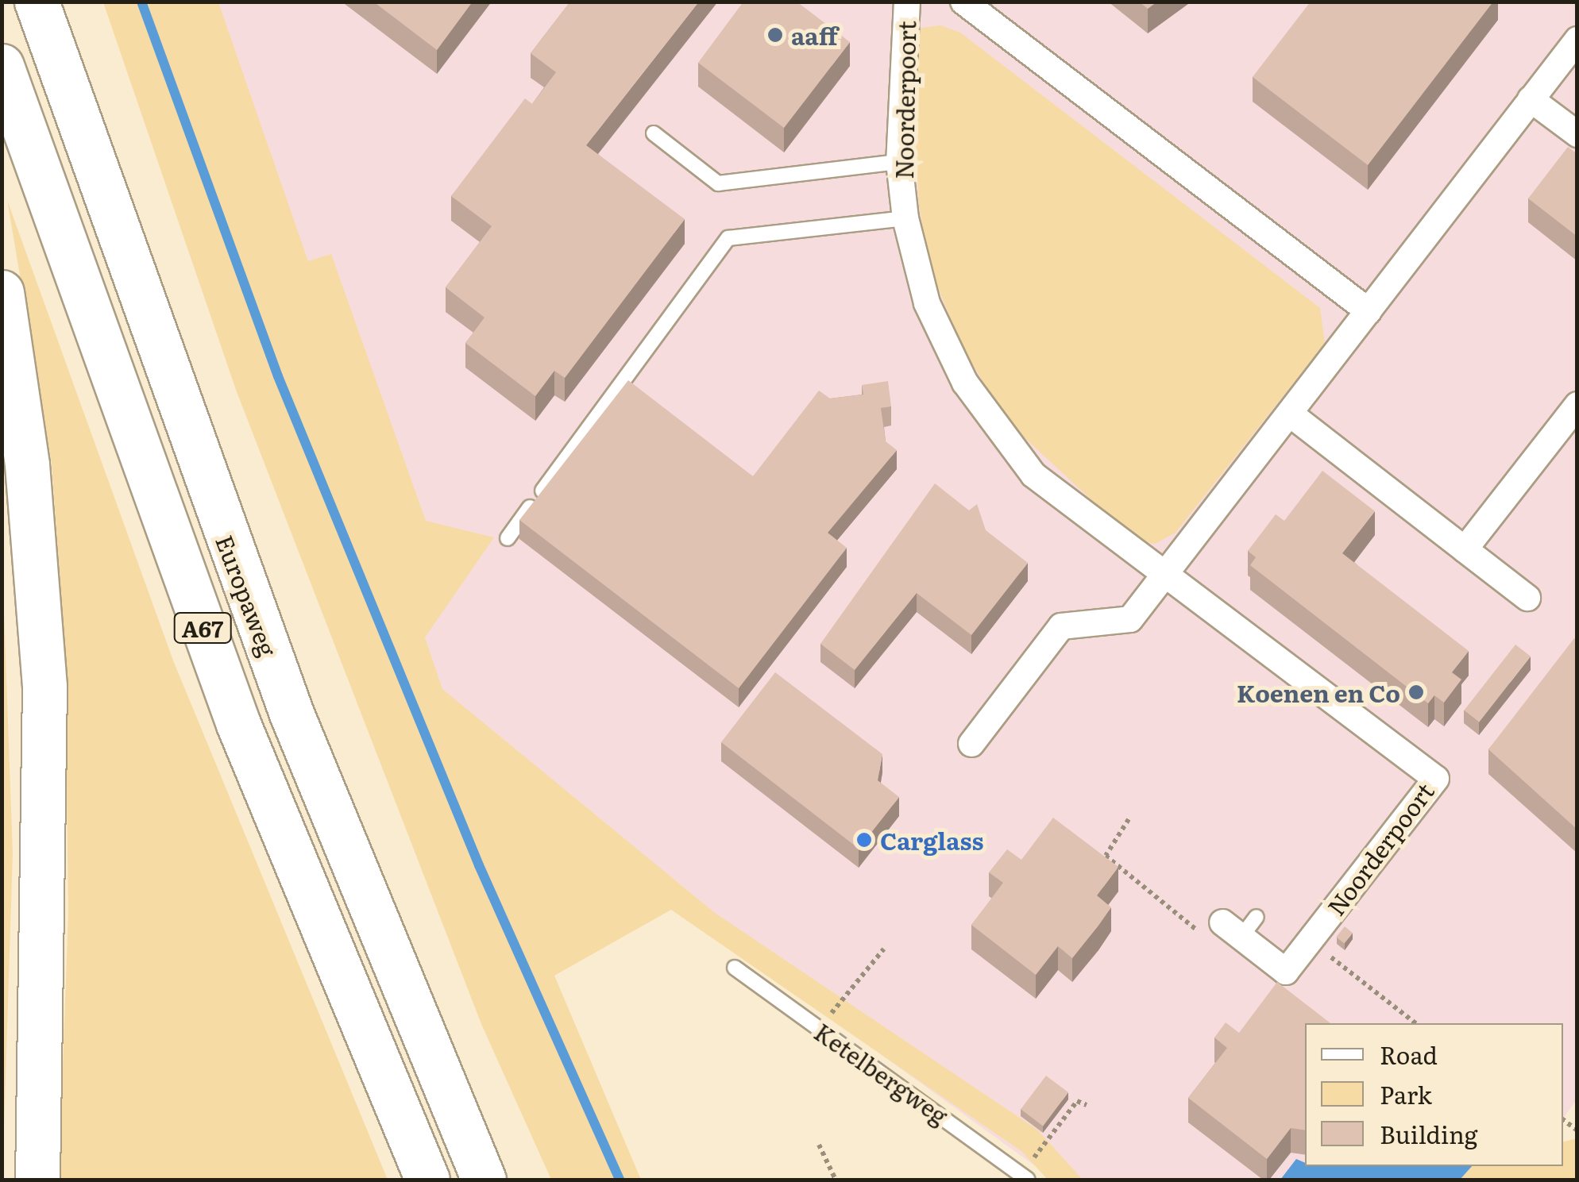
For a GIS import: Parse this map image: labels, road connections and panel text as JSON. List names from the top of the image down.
{
  "streets": {
    "highway": ["Europaweg", "A67"],
    "street": ["Noorderpoort"],
    "lane": ["Ketelbergweg"]
  },
  "places": ["aaff", "Koenen en Co", "Carglass"],
  "legend": ["Road", "Park", "Building"]
}
